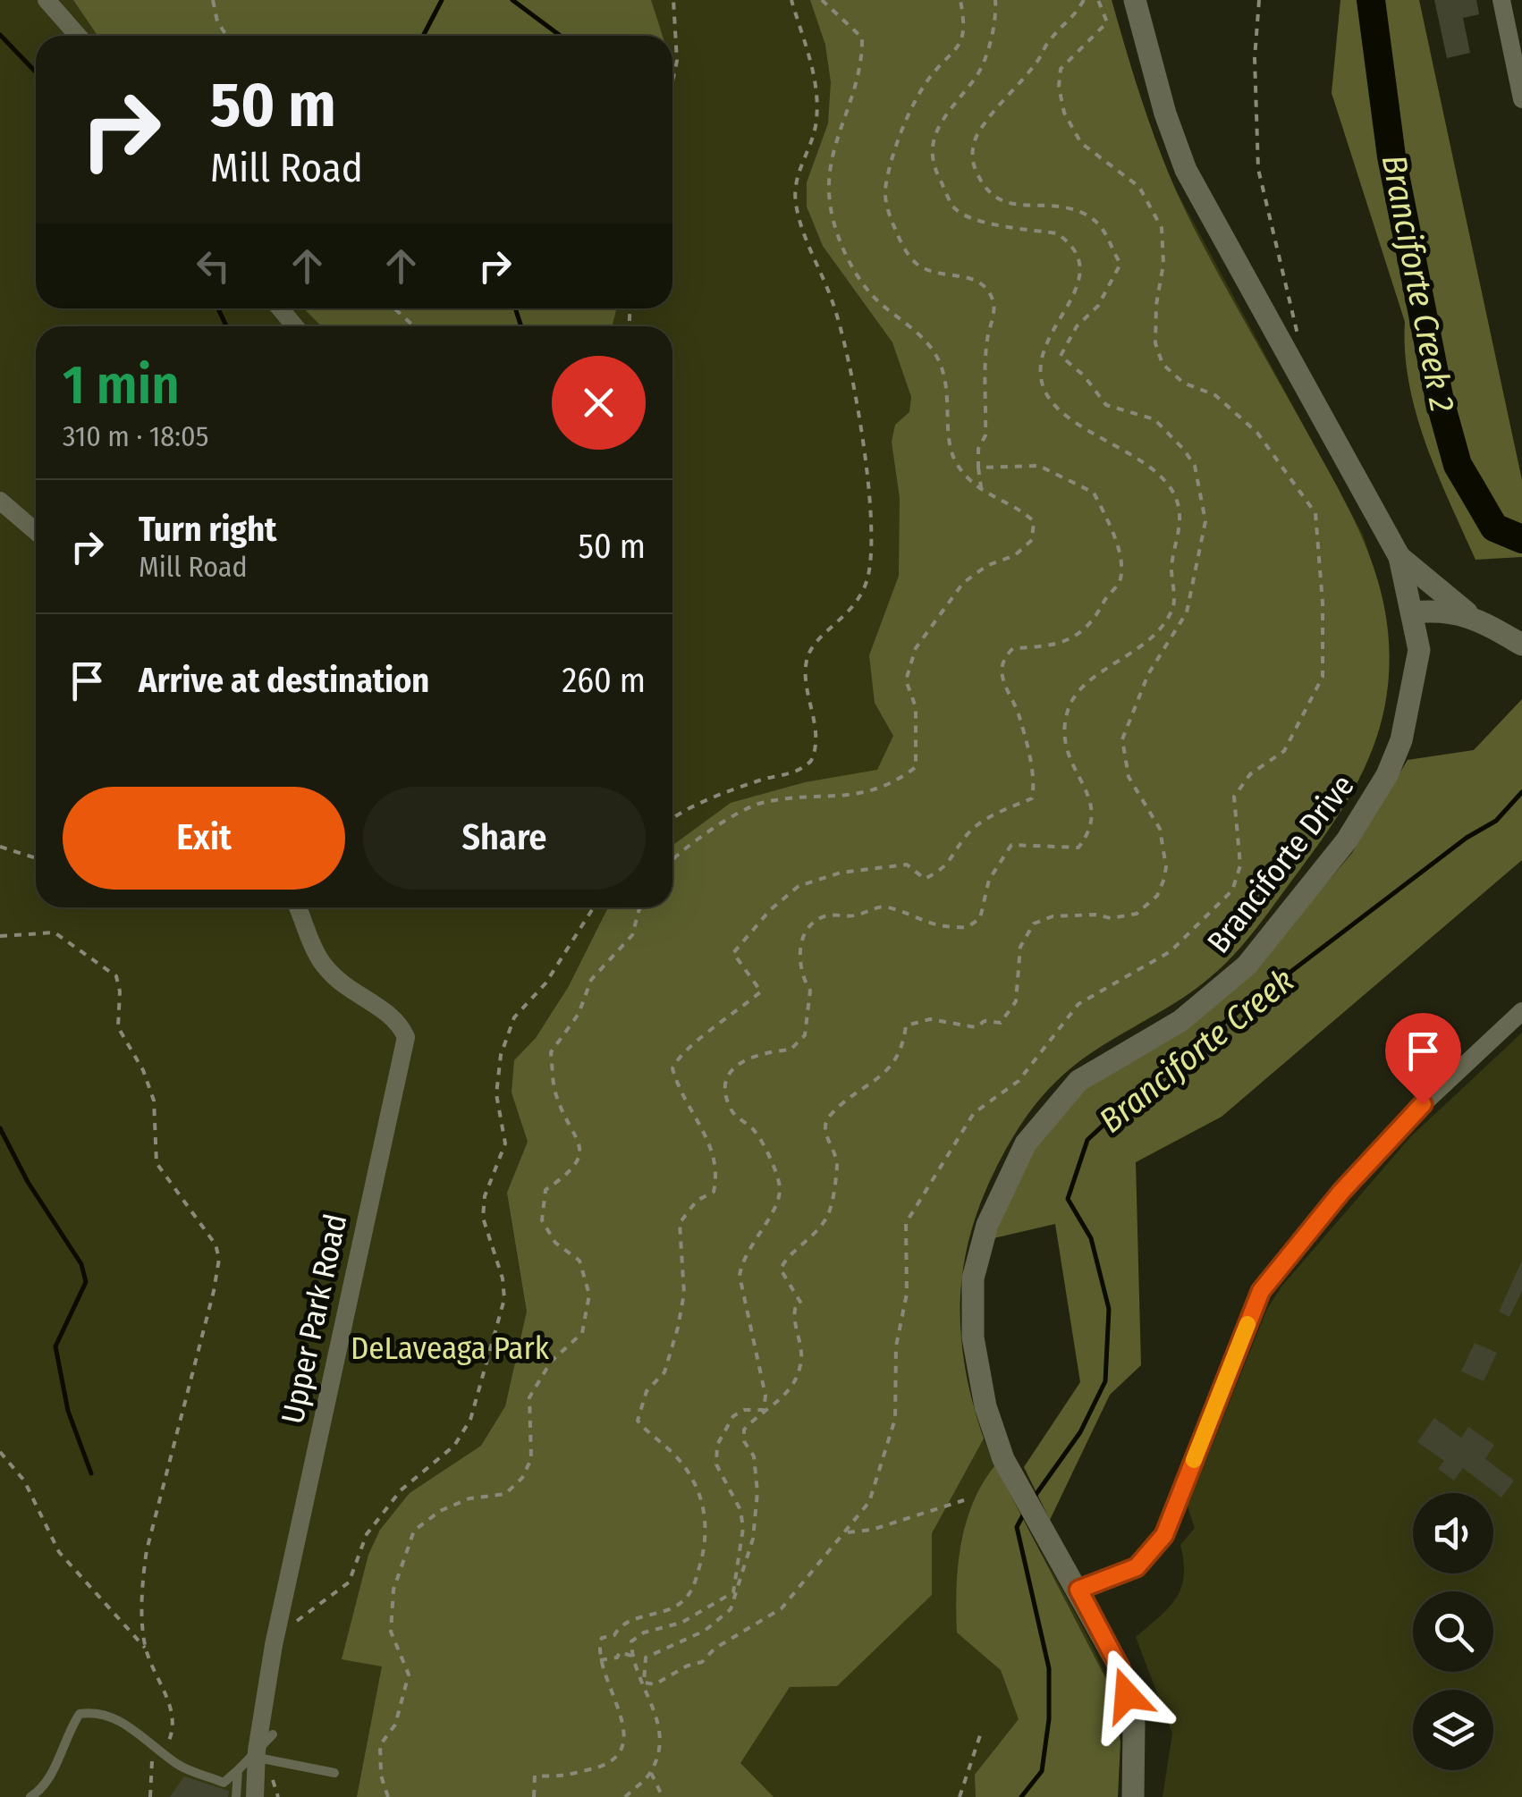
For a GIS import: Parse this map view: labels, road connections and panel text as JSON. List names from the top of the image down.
{
  "streets": {
    "street": ["Branciforte Drive", "Upper Park Road"]
  },
  "water": ["Branciforte Creek 2", "Branciforte Creek"],
  "parks": ["DeLaveaga Park"],
  "page": {
    "turn": ["50 m", "Mill Road"],
    "heading": ["1 min", "310 m · 18:05"],
    "list": [
      {
        "name": "Turn right",
        "note": "Mill Road",
        "value": "50 m"
      },
      {
        "name": "Arrive at destination",
        "value": "260 m"
      }
    ],
    "buttons": ["Exit", "Share"]
  }
}
